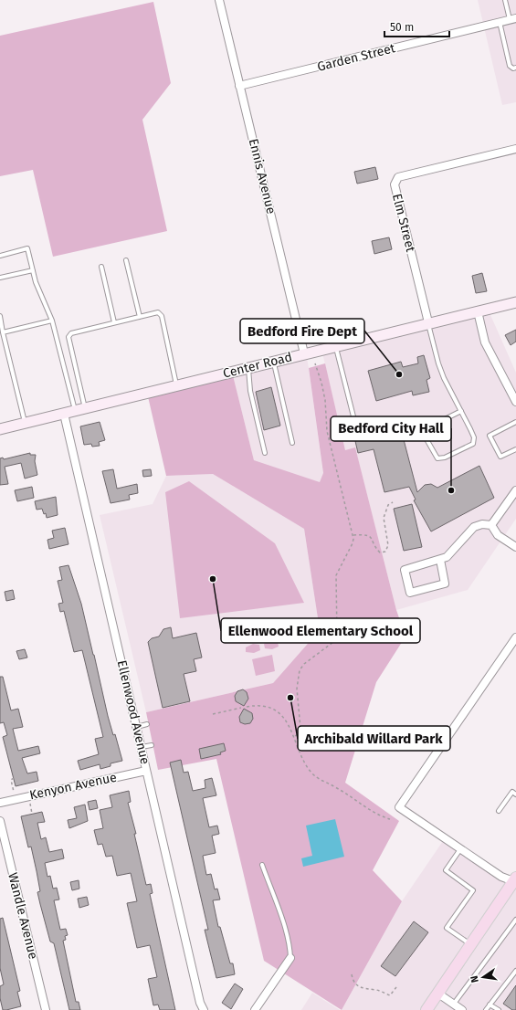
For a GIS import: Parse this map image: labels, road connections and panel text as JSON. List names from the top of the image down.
{
  "streets": {
    "main road": ["Center Road"],
    "street": [
      "Garden Street",
      "Ennis Avenue",
      "Elm Street",
      "Ellenwood Avenue",
      "Kenyon Avenue",
      "Wandle Avenue"
    ]
  },
  "crossings": [
    ["Garden Street", "Ennis Avenue"],
    ["Ennis Avenue", "Center Road"],
    ["Elm Street", "Center Road"],
    ["Center Road", "Ellenwood Avenue"],
    ["Ellenwood Avenue", "Kenyon Avenue"]
  ],
  "places": [
    "Bedford Fire Dept",
    "Bedford City Hall",
    "Ellenwood Elementary School",
    "Archibald Willard Park"
  ],
  "scale_bar": "50 m",
  "north": "left"
}
